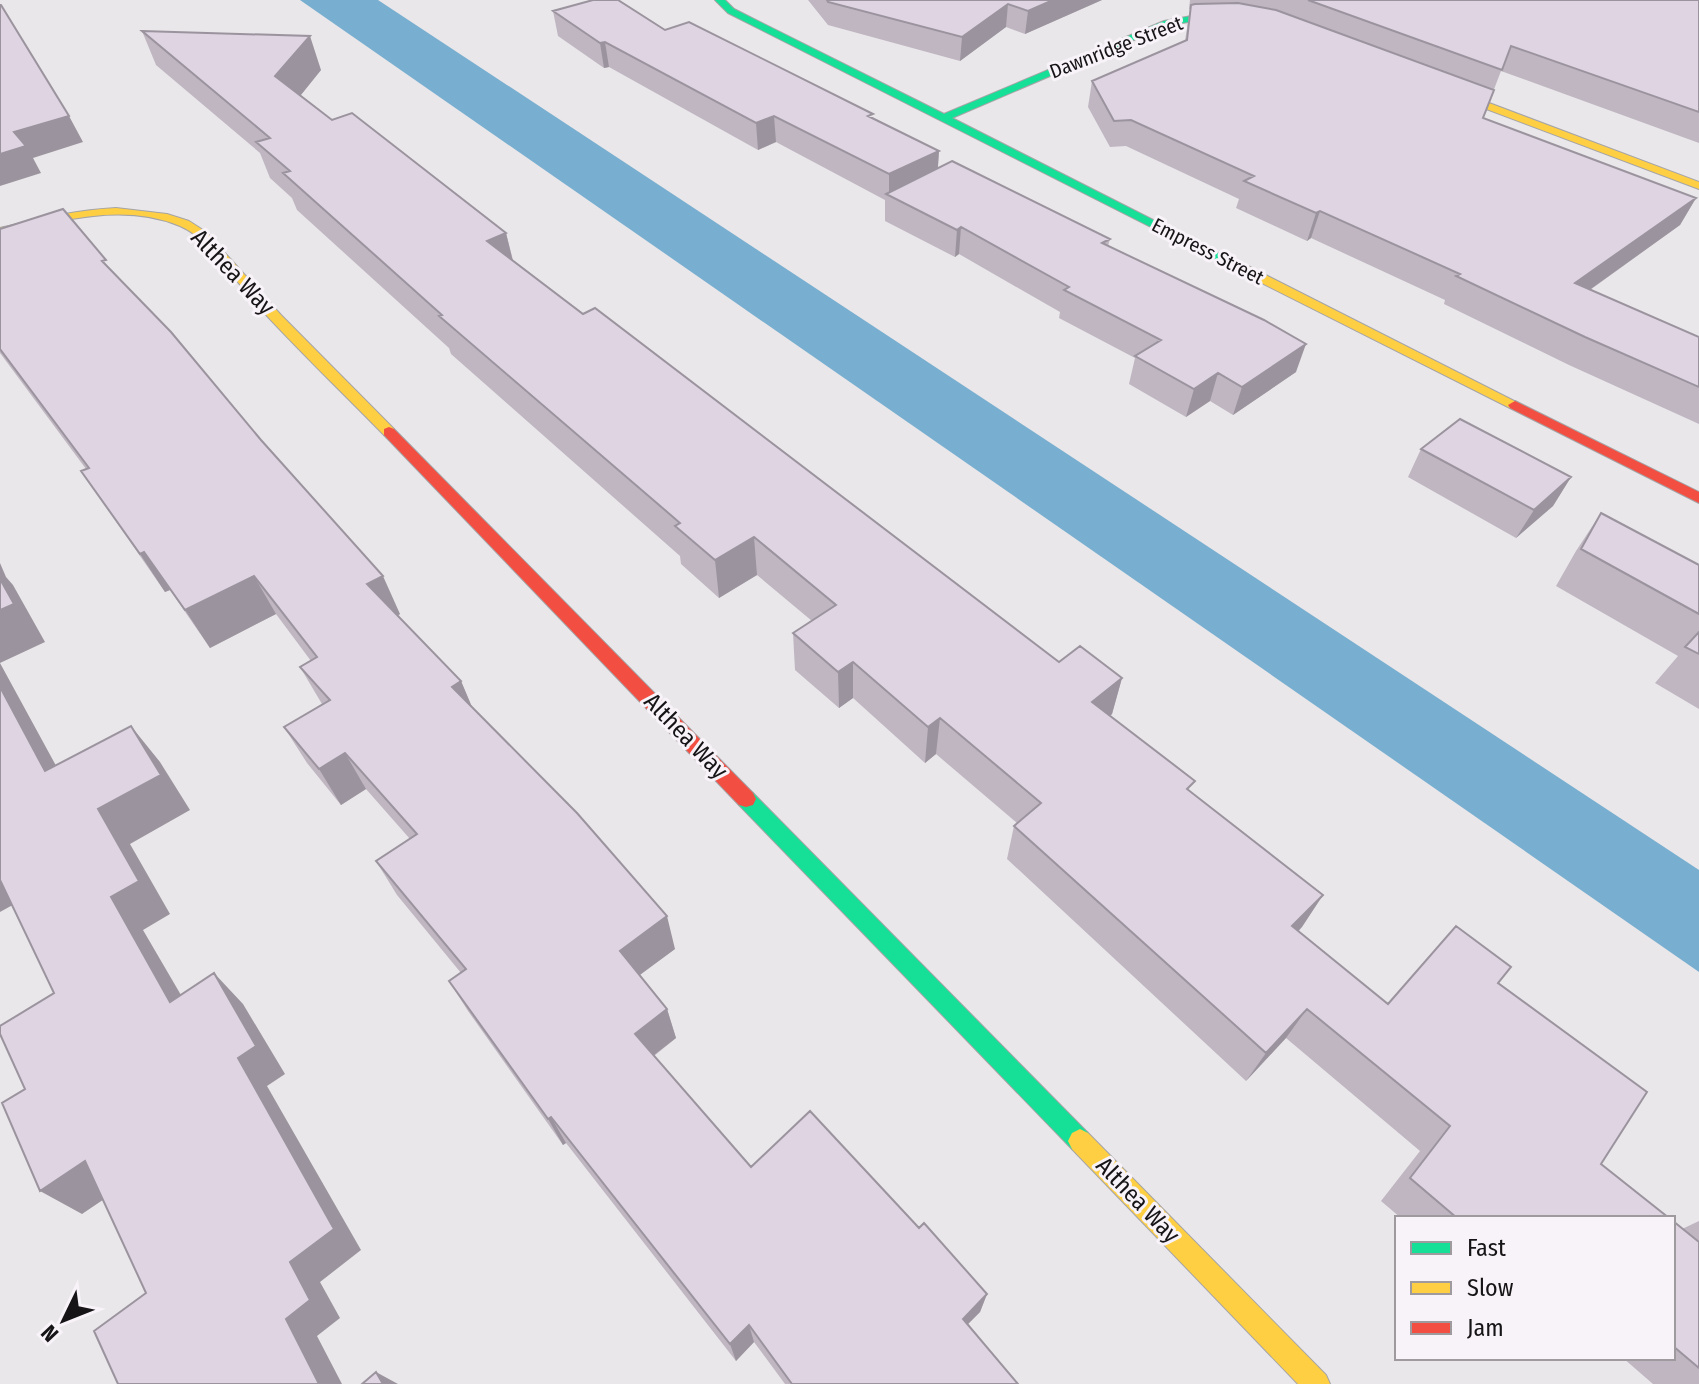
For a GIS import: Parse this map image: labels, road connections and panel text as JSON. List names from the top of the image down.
{
  "streets": {
    "street": ["Dawnridge Street", "Empress Street", "Althea Way"]
  },
  "crossings": [
    ["Dawnridge Street", "Empress Street"]
  ],
  "legend": ["Fast", "Slow", "Jam"],
  "north": "bottom left"
}
